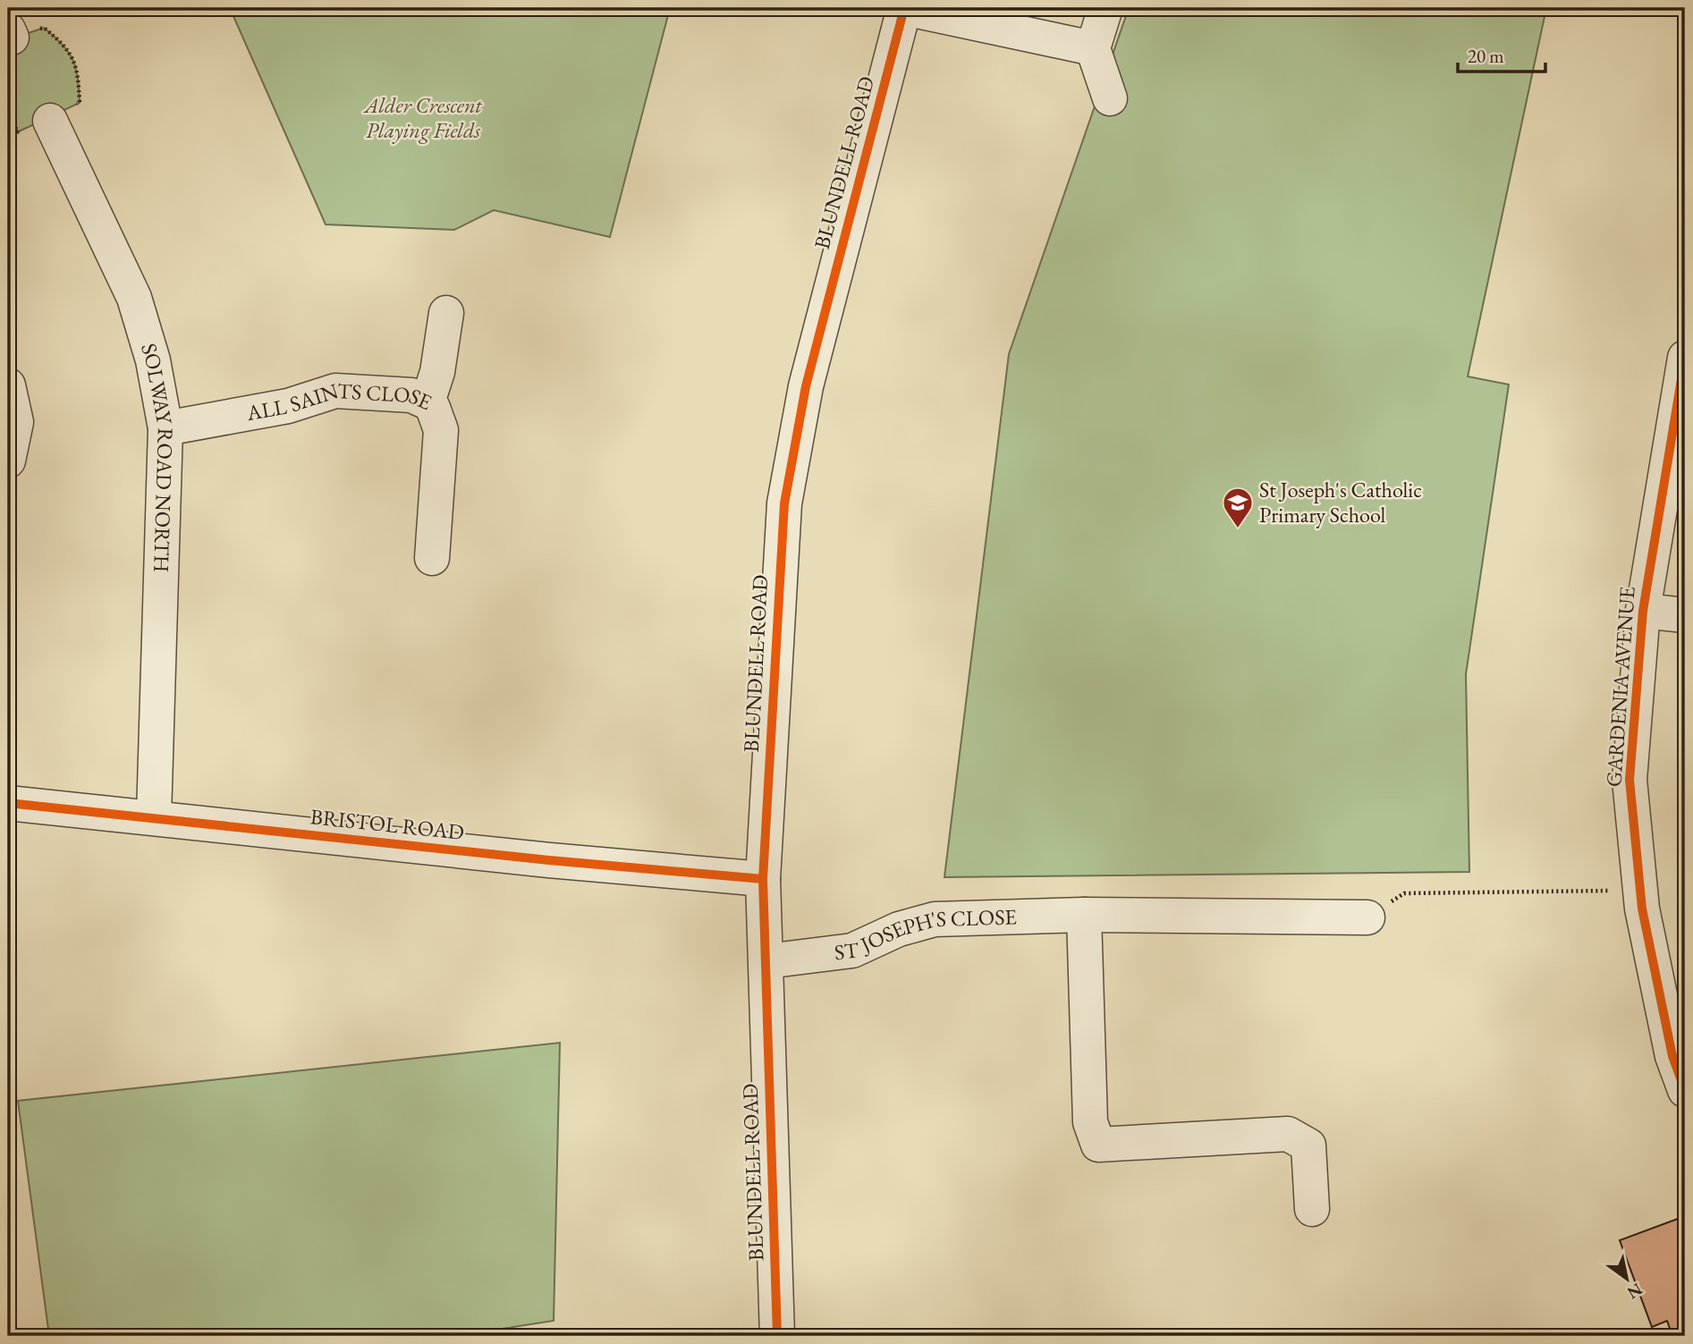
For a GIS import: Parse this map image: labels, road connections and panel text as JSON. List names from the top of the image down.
{
  "streets": {
    "street": [
      "BLUNDELL ROAD",
      "ALL SAINTS CLOSE",
      "SOLWAY ROAD NORTH",
      "GARDENIA AVENUE",
      "BRISTOL ROAD",
      "ST JOSEPH'S CLOSE"
    ]
  },
  "crossings": [
    ["BLUNDELL ROAD", "BRISTOL ROAD"],
    ["BLUNDELL ROAD", "ST JOSEPH'S CLOSE"],
    ["ALL SAINTS CLOSE", "SOLWAY ROAD NORTH"],
    ["SOLWAY ROAD NORTH", "BRISTOL ROAD"]
  ],
  "parks": ["Alder Crescent Playing Fields"],
  "places": {
    "school or university": ["St Joseph's Catholic Primary School"]
  },
  "scale_bar": "20 m",
  "north": "bottom right"
}
